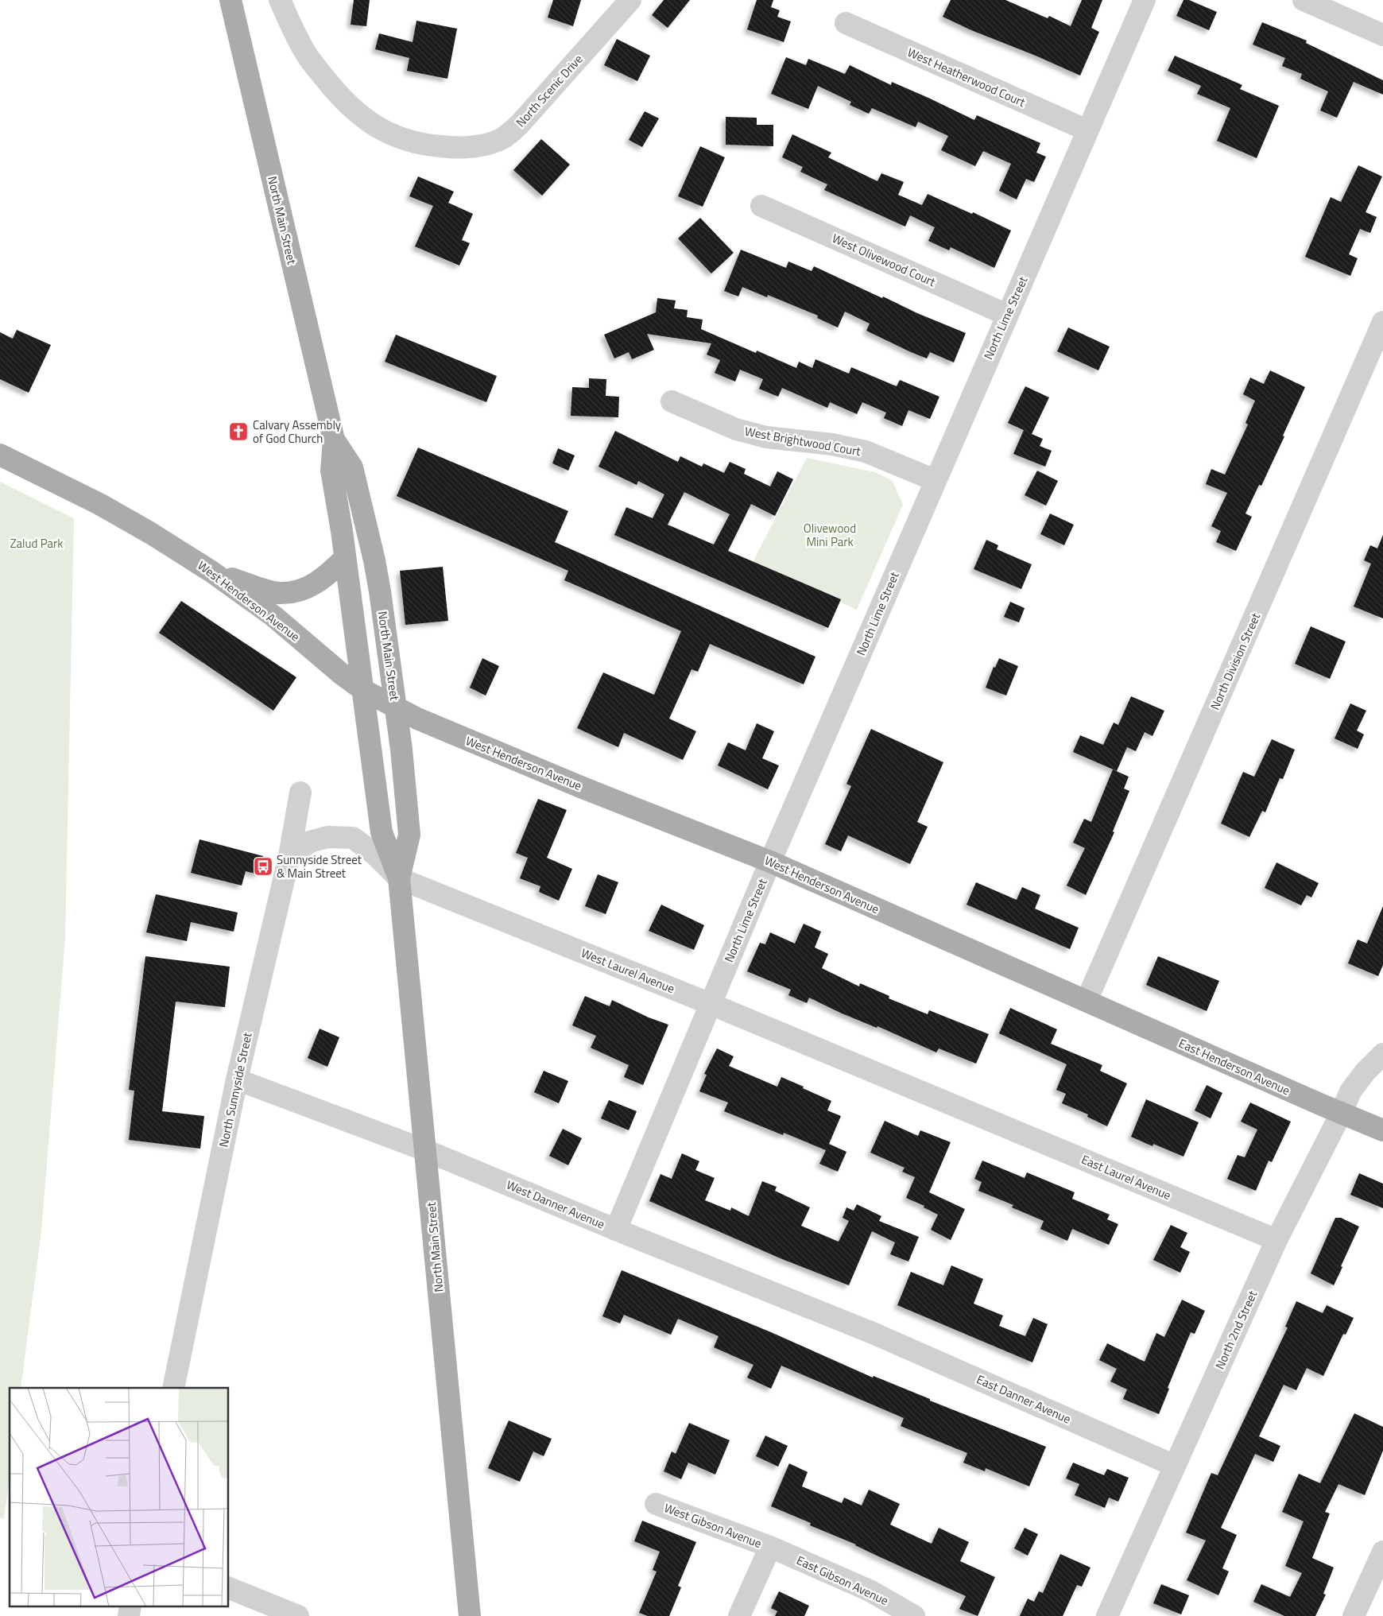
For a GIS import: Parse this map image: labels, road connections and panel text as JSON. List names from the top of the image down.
{
  "streets": {
    "main road": ["North Main Street", "West Henderson Avenue", "East Henderson Avenue"],
    "street": [
      "West Heatherwood Court",
      "North Scenic Drive",
      "West Olivewood Court",
      "North Lime Street",
      "West Brightwood Court",
      "North Division Street",
      "West Laurel Avenue",
      "North Sunnyside Street",
      "East Laurel Avenue",
      "West Danner Avenue",
      "North 2nd Street",
      "East Danner Avenue",
      "West Gibson Avenue",
      "East Gibson Avenue"
    ]
  },
  "crossings": [
    ["West Heatherwood Court", "North Lime Street"],
    ["North Main Street", "West Henderson Avenue"],
    ["North Main Street", "West Laurel Avenue"],
    ["North Main Street", "West Danner Avenue"],
    ["West Olivewood Court", "North Lime Street"],
    ["North Lime Street", "West Brightwood Court"],
    ["North Lime Street", "West Henderson Avenue"],
    ["North Lime Street", "West Laurel Avenue"],
    ["North Lime Street", "West Danner Avenue"],
    ["West Henderson Avenue", "North Division Street"],
    ["West Henderson Avenue", "East Henderson Avenue"],
    ["North Division Street", "East Henderson Avenue"],
    ["West Laurel Avenue", "North Sunnyside Street"],
    ["West Laurel Avenue", "East Laurel Avenue"],
    ["East Henderson Avenue", "North 2nd Street"],
    ["North Sunnyside Street", "West Danner Avenue"],
    ["East Laurel Avenue", "North 2nd Street"],
    ["West Danner Avenue", "East Danner Avenue"],
    ["North 2nd Street", "East Danner Avenue"],
    ["West Gibson Avenue", "East Gibson Avenue"]
  ],
  "parks": ["Olivewood Mini Park", "Zalud Park"],
  "places": {
    "church": ["Calvary Assembly of God Church"],
    "bus stop": ["Sunnyside Street & Main Street"]
  }
}
